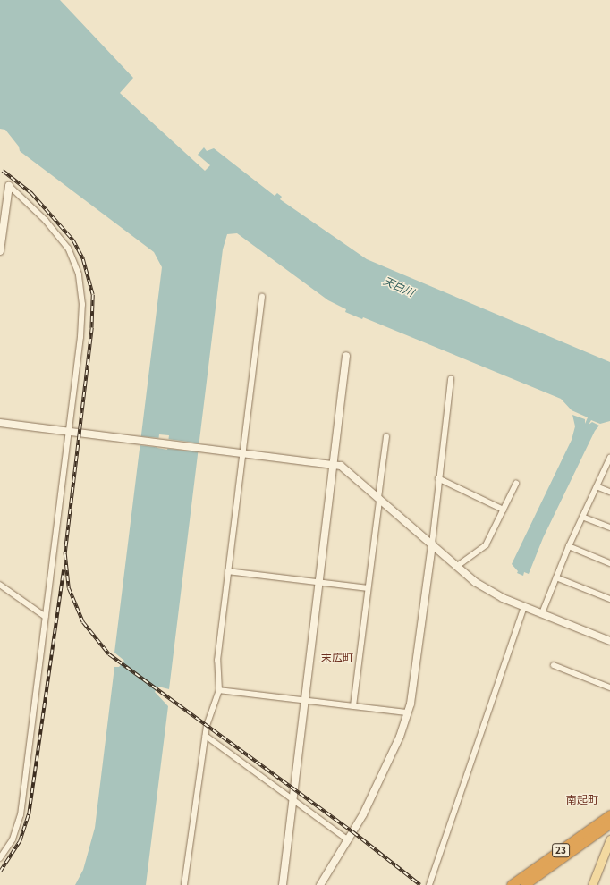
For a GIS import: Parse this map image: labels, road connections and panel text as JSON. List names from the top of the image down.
{
  "streets": {
    "highway": ["23"]
  },
  "districts": ["末広町", "南起町"],
  "water": ["天白川"]
}
